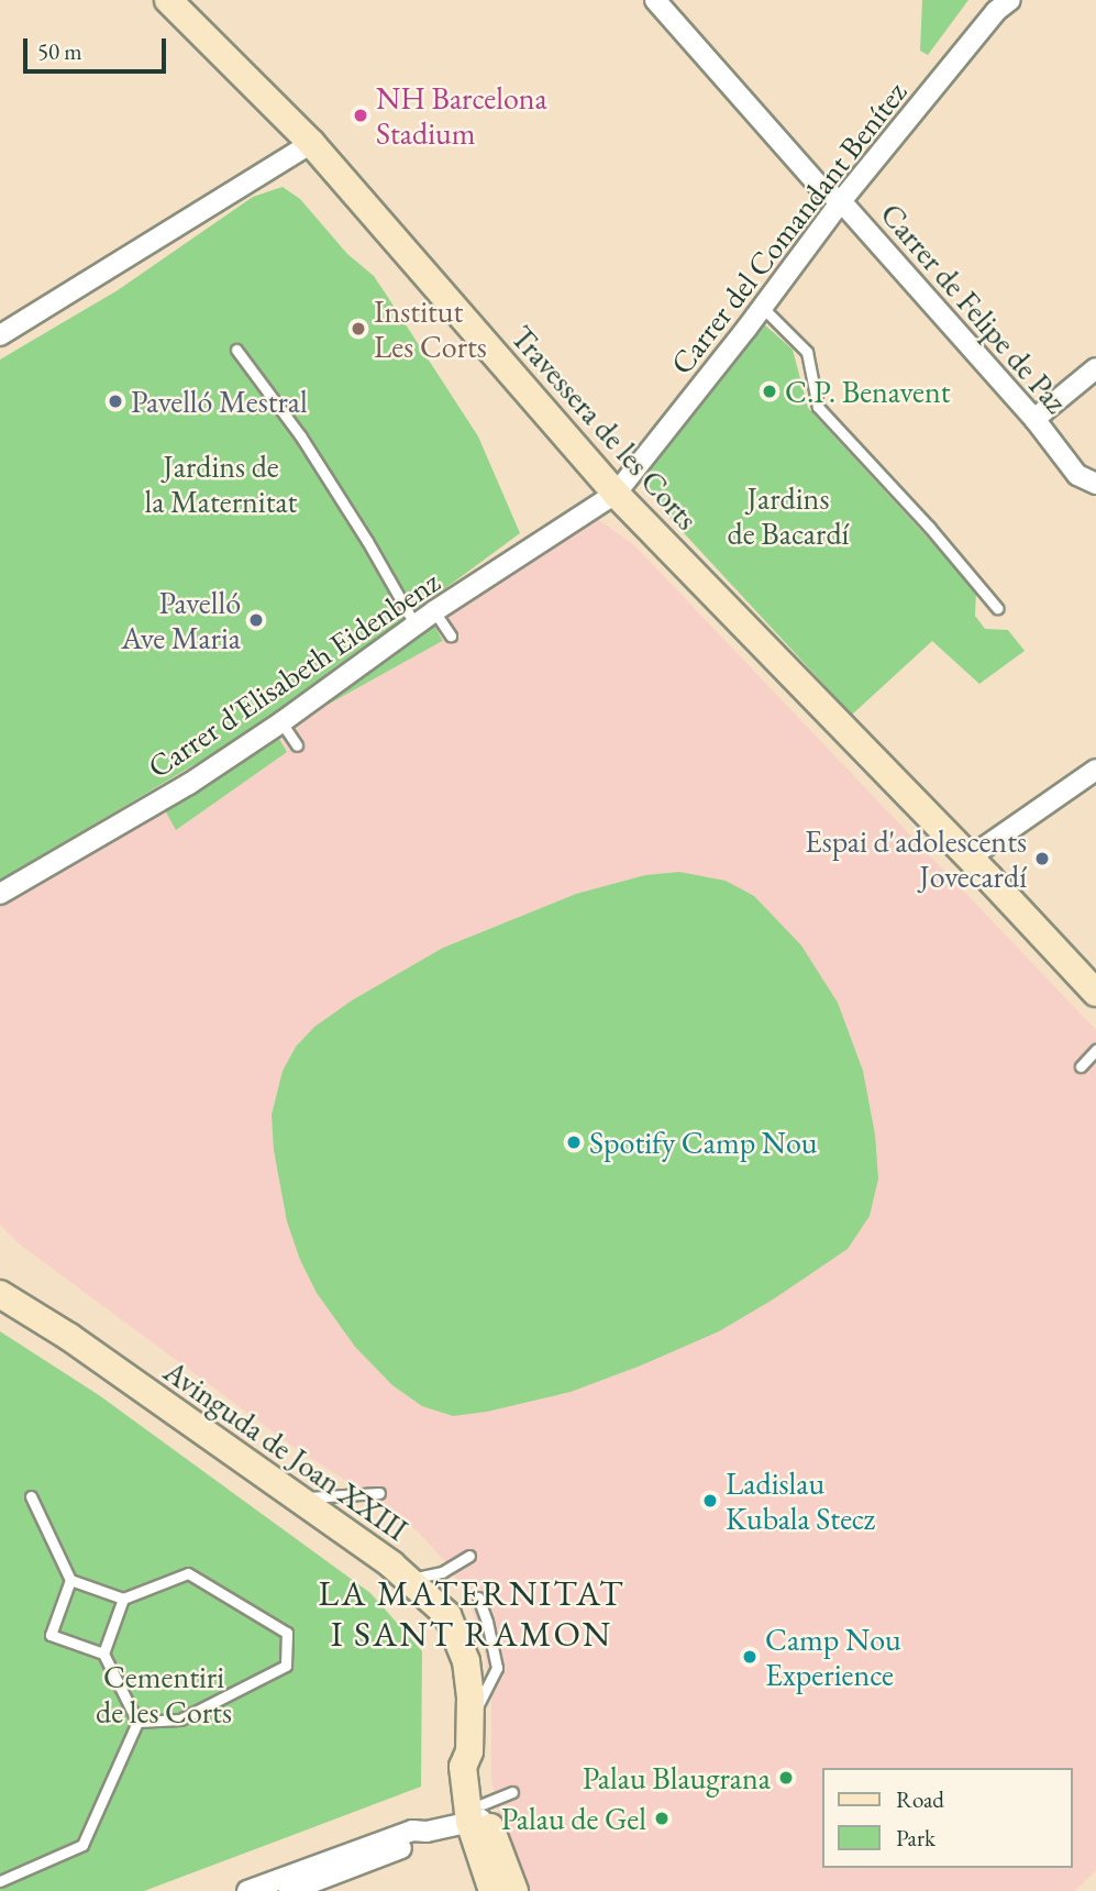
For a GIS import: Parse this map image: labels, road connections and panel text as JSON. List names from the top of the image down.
{
  "streets": {
    "main road": ["Travessera de les Corts", "Avinguda de Joan XXIII"],
    "street": ["Carrer del Comandant Benítez", "Carrer de Felipe de Paz", "Carrer d'Elisabeth Eidenbenz"]
  },
  "crossings": [
    ["Carrer del Comandant Benítez", "Carrer de Felipe de Paz"],
    ["Carrer del Comandant Benítez", "Travessera de les Corts"],
    ["Carrer del Comandant Benítez", "Carrer d'Elisabeth Eidenbenz"],
    ["Travessera de les Corts", "Carrer d'Elisabeth Eidenbenz"]
  ],
  "districts": ["LA MATERNITAT I SANT RAMON"],
  "parks": ["Jardins de la Maternitat", "Jardins de Bacardí", "Cementiri de les Corts"],
  "places": [
    "NH Barcelona Stadium",
    "Institut Les Corts",
    "C.P. Benavent",
    "Pavelló Mestral",
    "Pavelló Ave Maria",
    "Espai d'adolescents Jovecardí",
    "Spotify Camp Nou",
    "Ladislau Kubala Stecz",
    "Camp Nou Experience",
    "Palau Blaugrana",
    "Palau de Gel"
  ],
  "legend": ["Road", "Park"],
  "scale_bar": "50 m"
}
